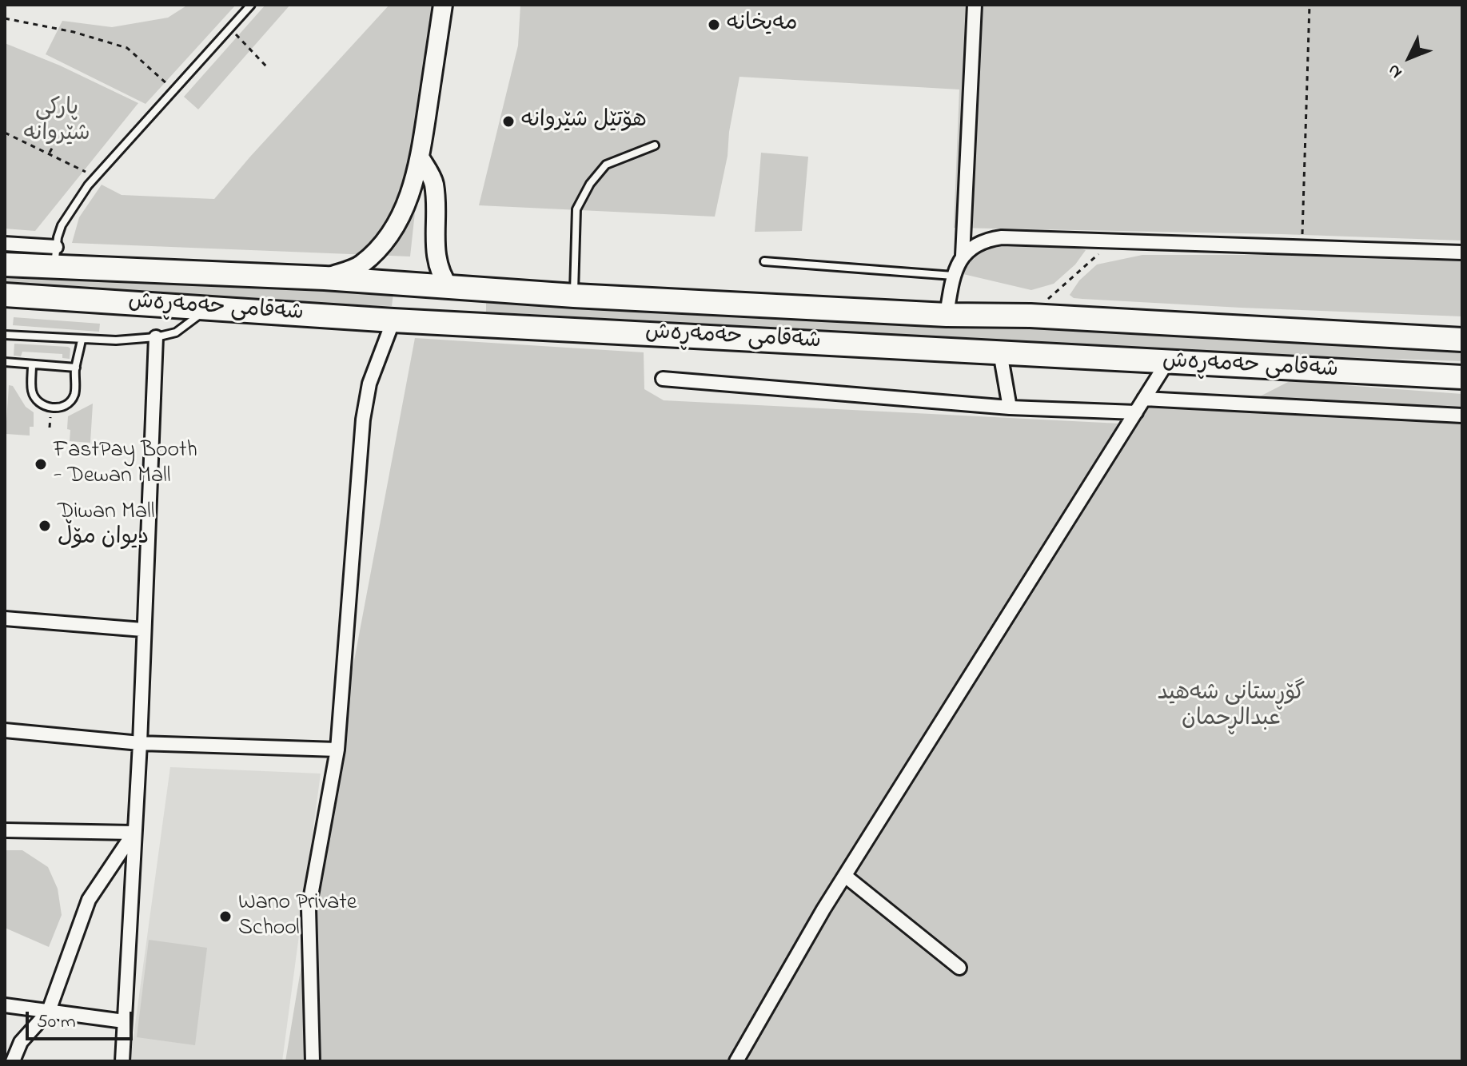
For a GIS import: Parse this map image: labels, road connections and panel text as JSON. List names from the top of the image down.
{
  "streets": {
    "highway": ["شەقامی حەمەڕەش"]
  },
  "parks": ["پارکی شێروانە", "گۆڕستانی شەهید عبدالڕحمان"],
  "places": [
    "مەیخانە",
    "هۆتێل شێروانە",
    "FastPay Booth - Dewan Mall",
    "Diwan Mall دیوان مۆڵ",
    "Wano Private School"
  ],
  "scale_bar": "50 m",
  "north": "bottom left"
}
